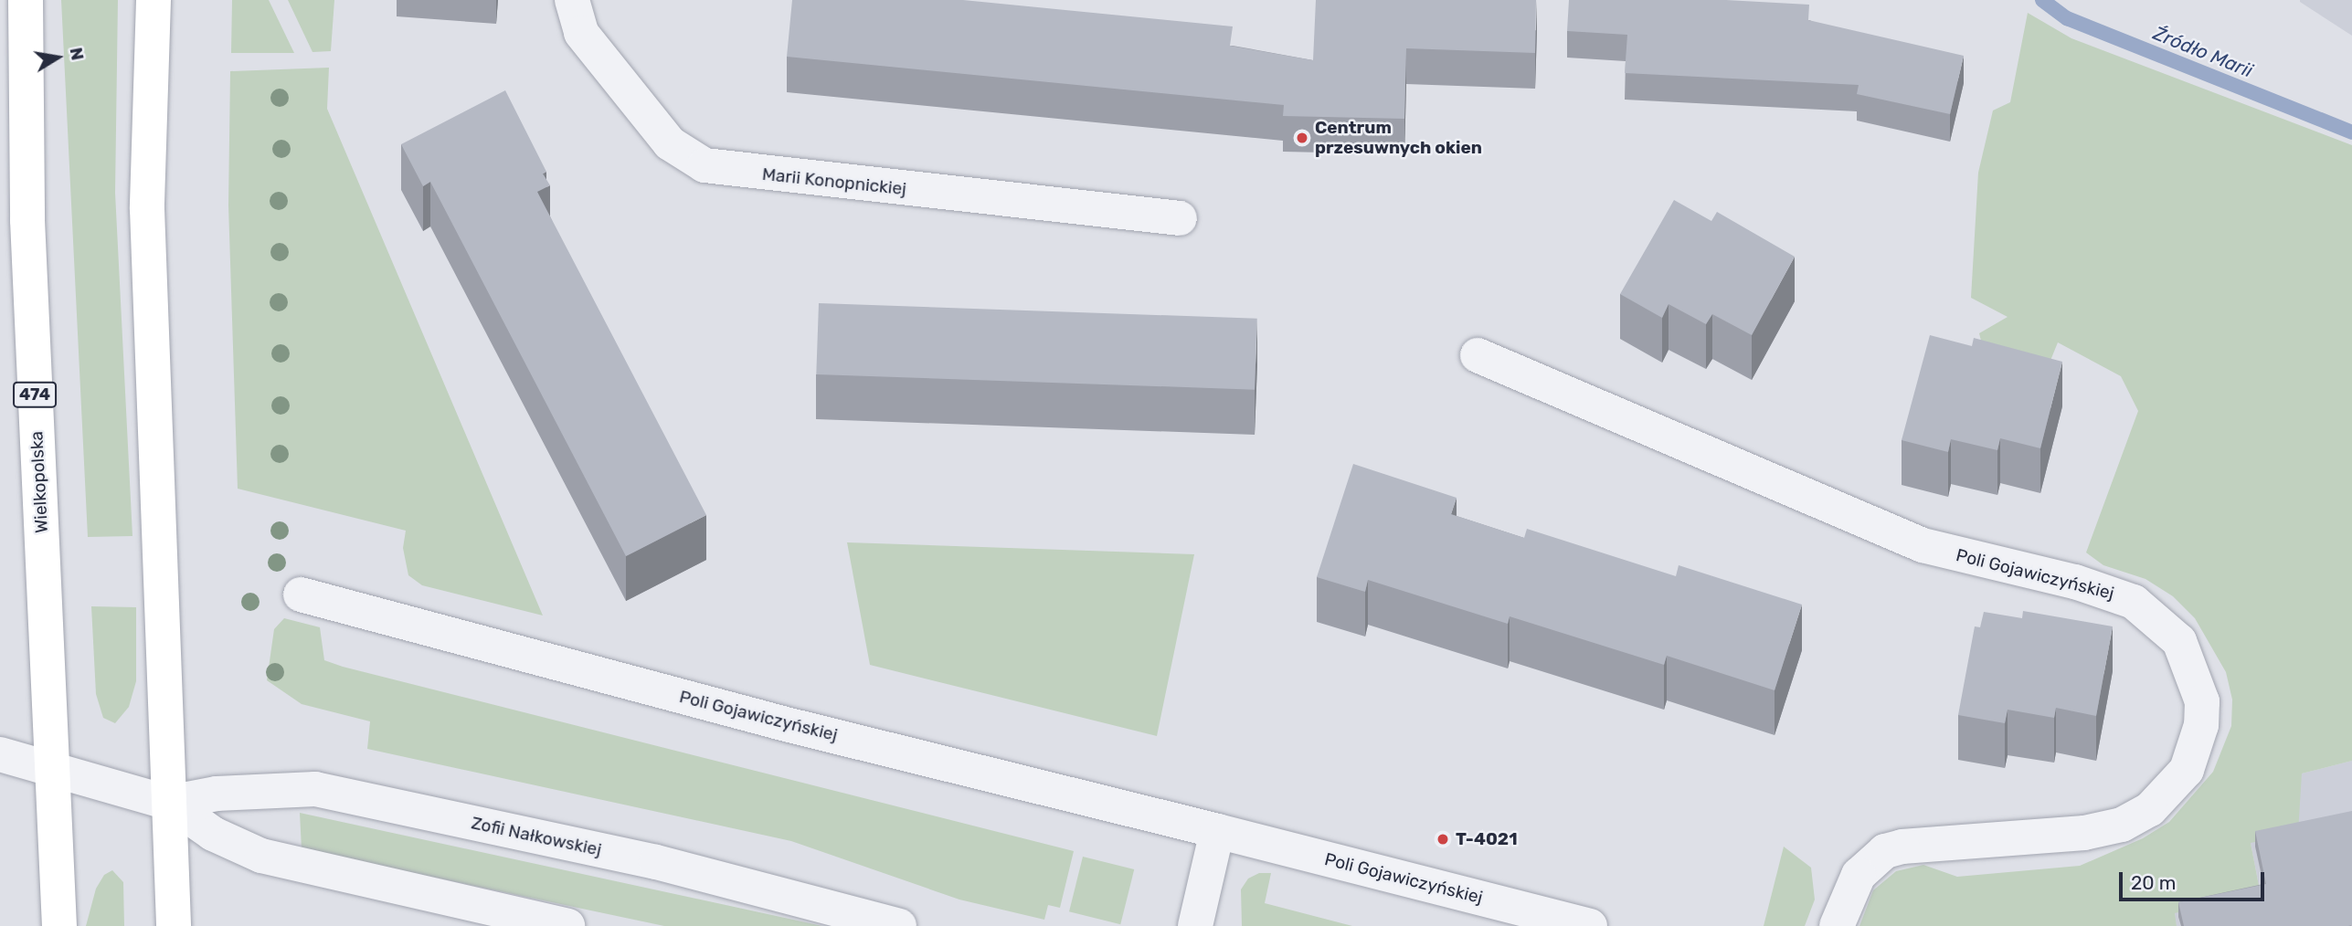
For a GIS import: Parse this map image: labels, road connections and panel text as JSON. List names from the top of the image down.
{
  "streets": {
    "main road": ["474", "Wielkopolska"],
    "street": ["Marii Konopnickiej", "Poli Gojawiczyńskiej", "Zofii Nałkowskiej"]
  },
  "crossings": [
    ["Wielkopolska", "Zofii Nałkowskiej"]
  ],
  "water": ["Źródło Marii"],
  "places": ["Centrum przesuwnych okien", "T-4021"],
  "scale_bar": "20 m",
  "north": "right"
}
